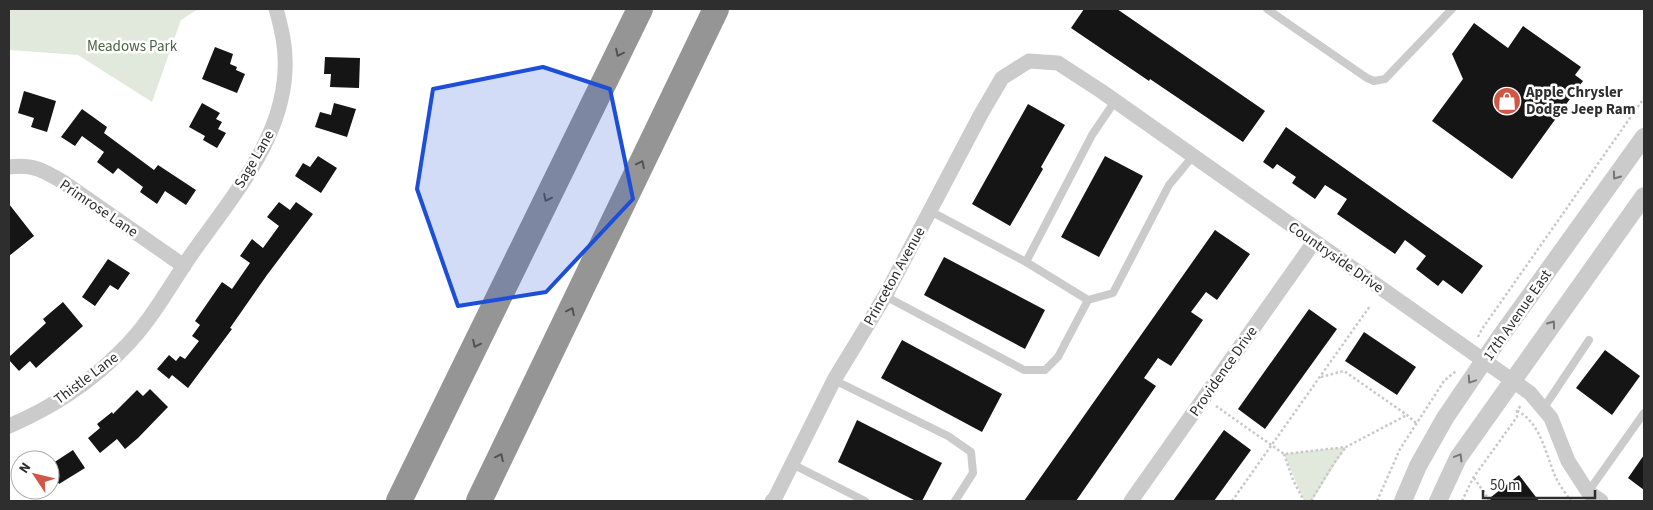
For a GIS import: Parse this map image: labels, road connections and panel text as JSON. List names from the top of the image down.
{
  "streets": {
    "street": [
      "Sage Lane",
      "Primrose Lane",
      "Countryside Drive",
      "Princeton Avenue",
      "17th Avenue East",
      "Providence Drive",
      "Thistle Lane"
    ]
  },
  "crossings": [
    ["Sage Lane", "Primrose Lane"],
    ["Sage Lane", "Thistle Lane"],
    ["Primrose Lane", "Thistle Lane"],
    ["Countryside Drive", "Princeton Avenue"],
    ["Countryside Drive", "17th Avenue East"],
    ["Countryside Drive", "Providence Drive"]
  ],
  "parks": ["Meadows Park"],
  "places": {
    "shop": ["Apple Chrysler Dodge Jeep Ram"]
  },
  "scale_bar": "50 m",
  "north": "top left"
}
